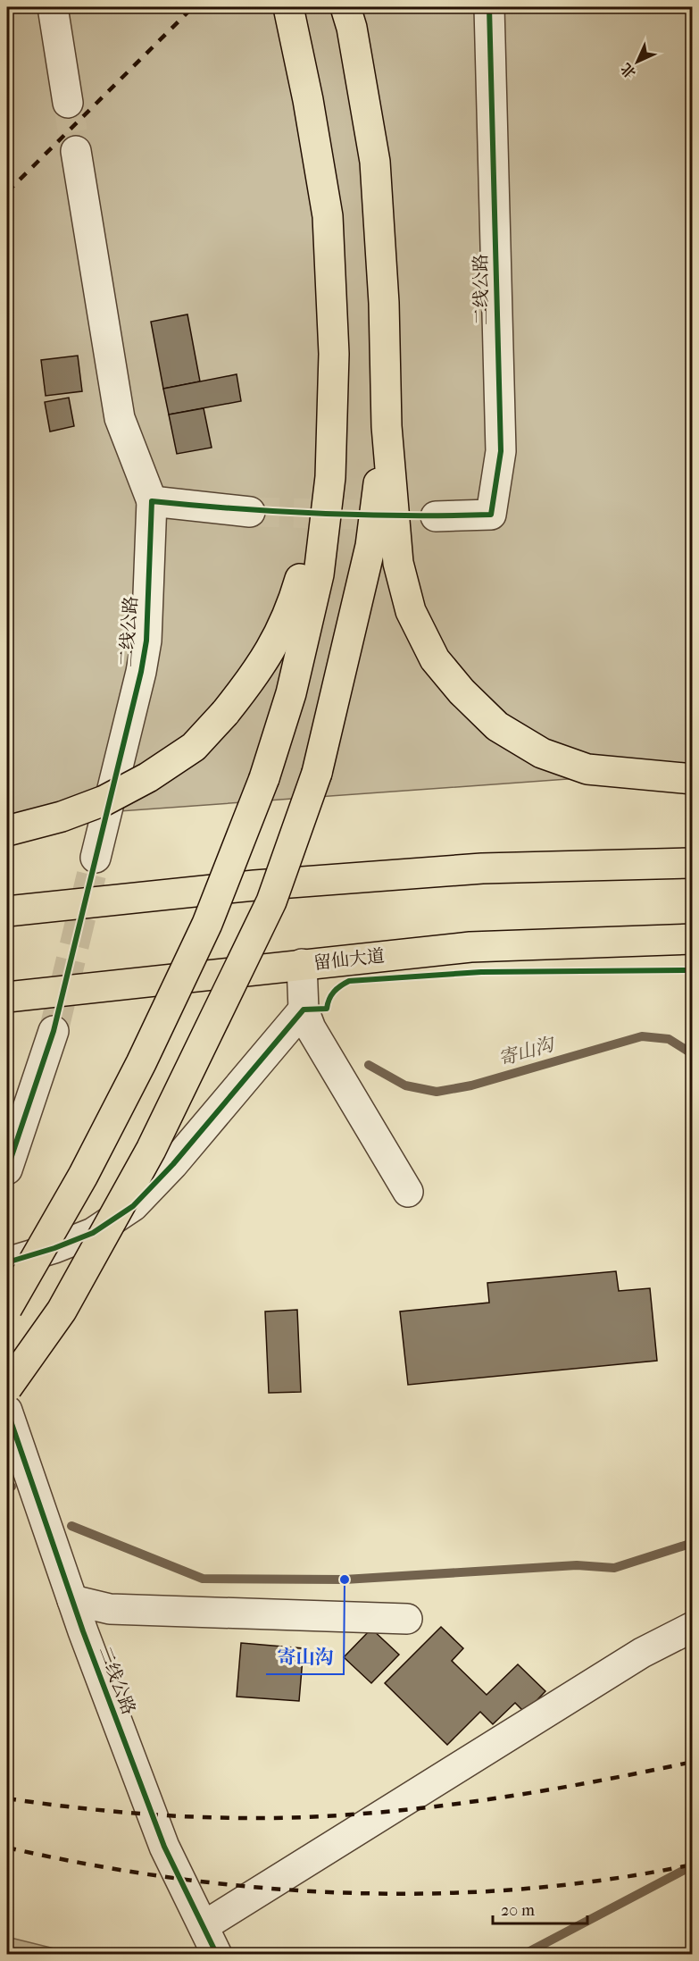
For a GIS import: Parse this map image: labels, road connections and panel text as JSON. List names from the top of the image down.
{
  "streets": {
    "main road": ["留仙大道"],
    "street": ["二线公路"]
  },
  "water": ["寄山沟"],
  "places": ["寄山沟"],
  "scale_bar": "20 m",
  "north": "bottom left"
}
